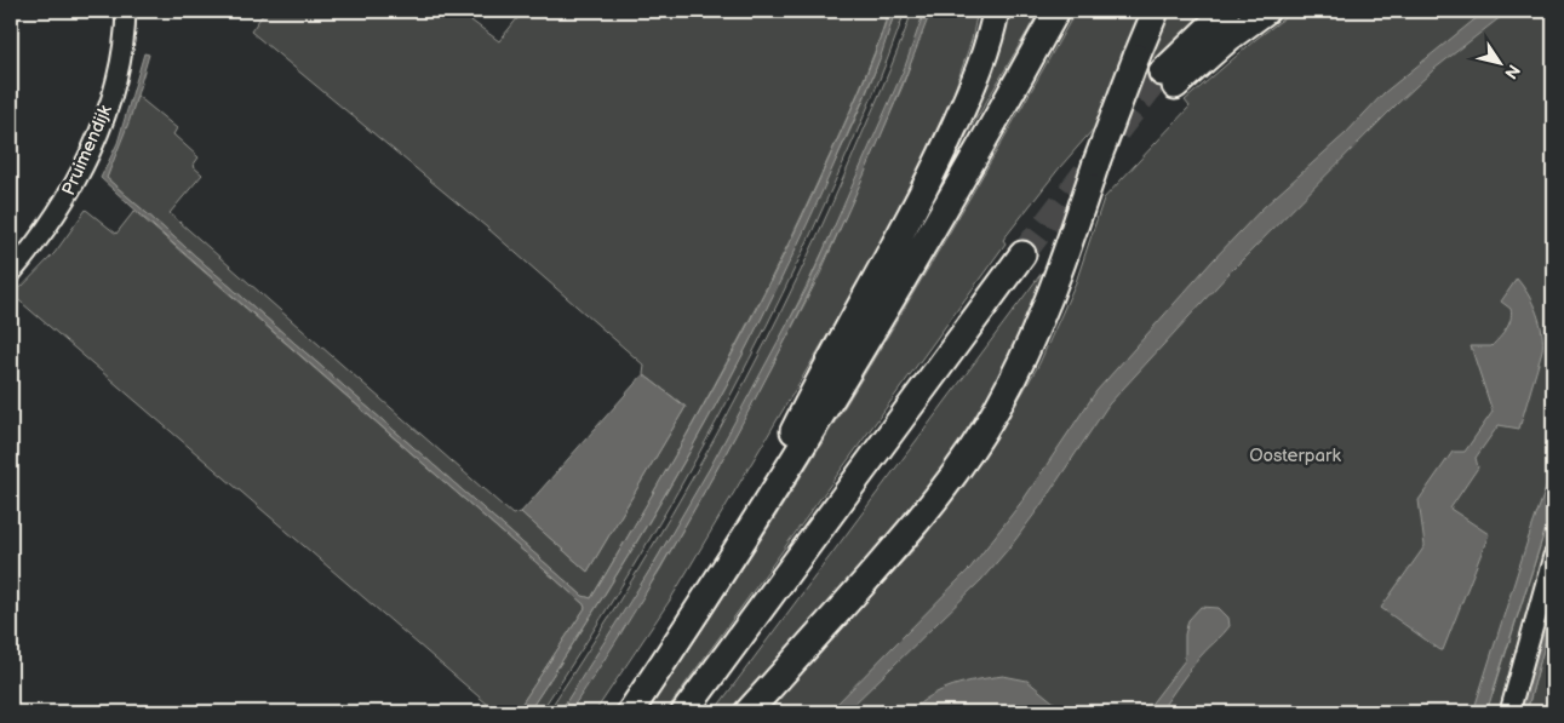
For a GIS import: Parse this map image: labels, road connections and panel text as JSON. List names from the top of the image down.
{
  "streets": {
    "street": ["Pruimendijk"]
  },
  "parks": ["Oosterpark"],
  "north": "bottom right"
}
